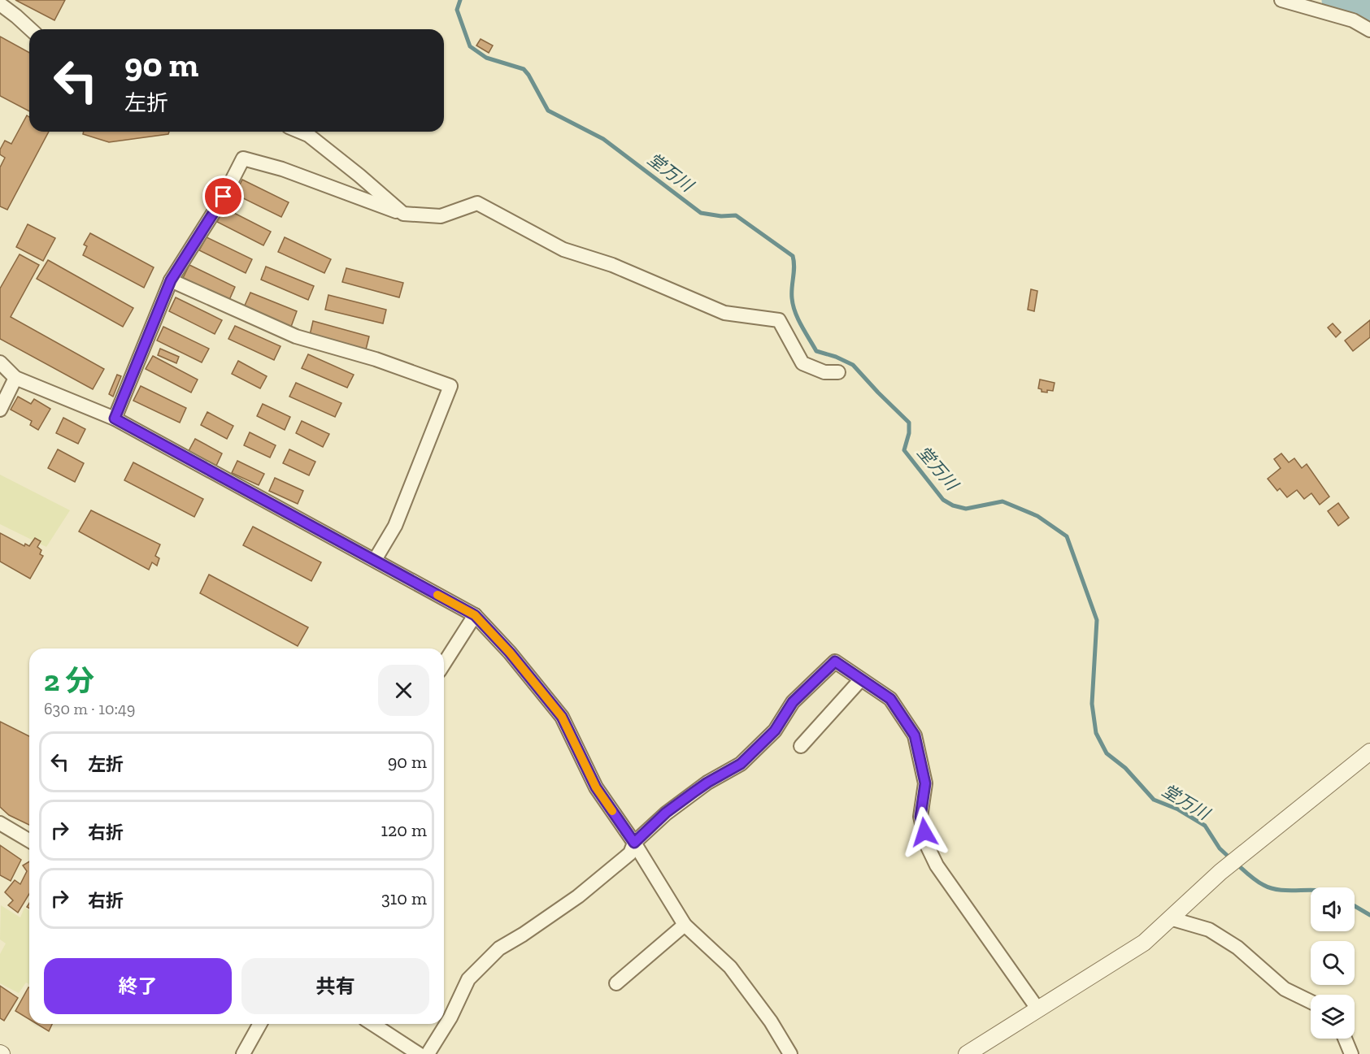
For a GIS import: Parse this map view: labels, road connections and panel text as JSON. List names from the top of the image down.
{
  "water": ["堂万川"],
  "page": {
    "turn": ["90 m", "左折"],
    "heading": ["2 分", "630 m · 10:49"],
    "list": [
      {
        "name": "左折",
        "value": "90 m"
      },
      {
        "name": "右折",
        "value": "120 m"
      },
      {
        "name": "右折",
        "value": "310 m"
      }
    ],
    "buttons": ["終了", "共有"]
  }
}
